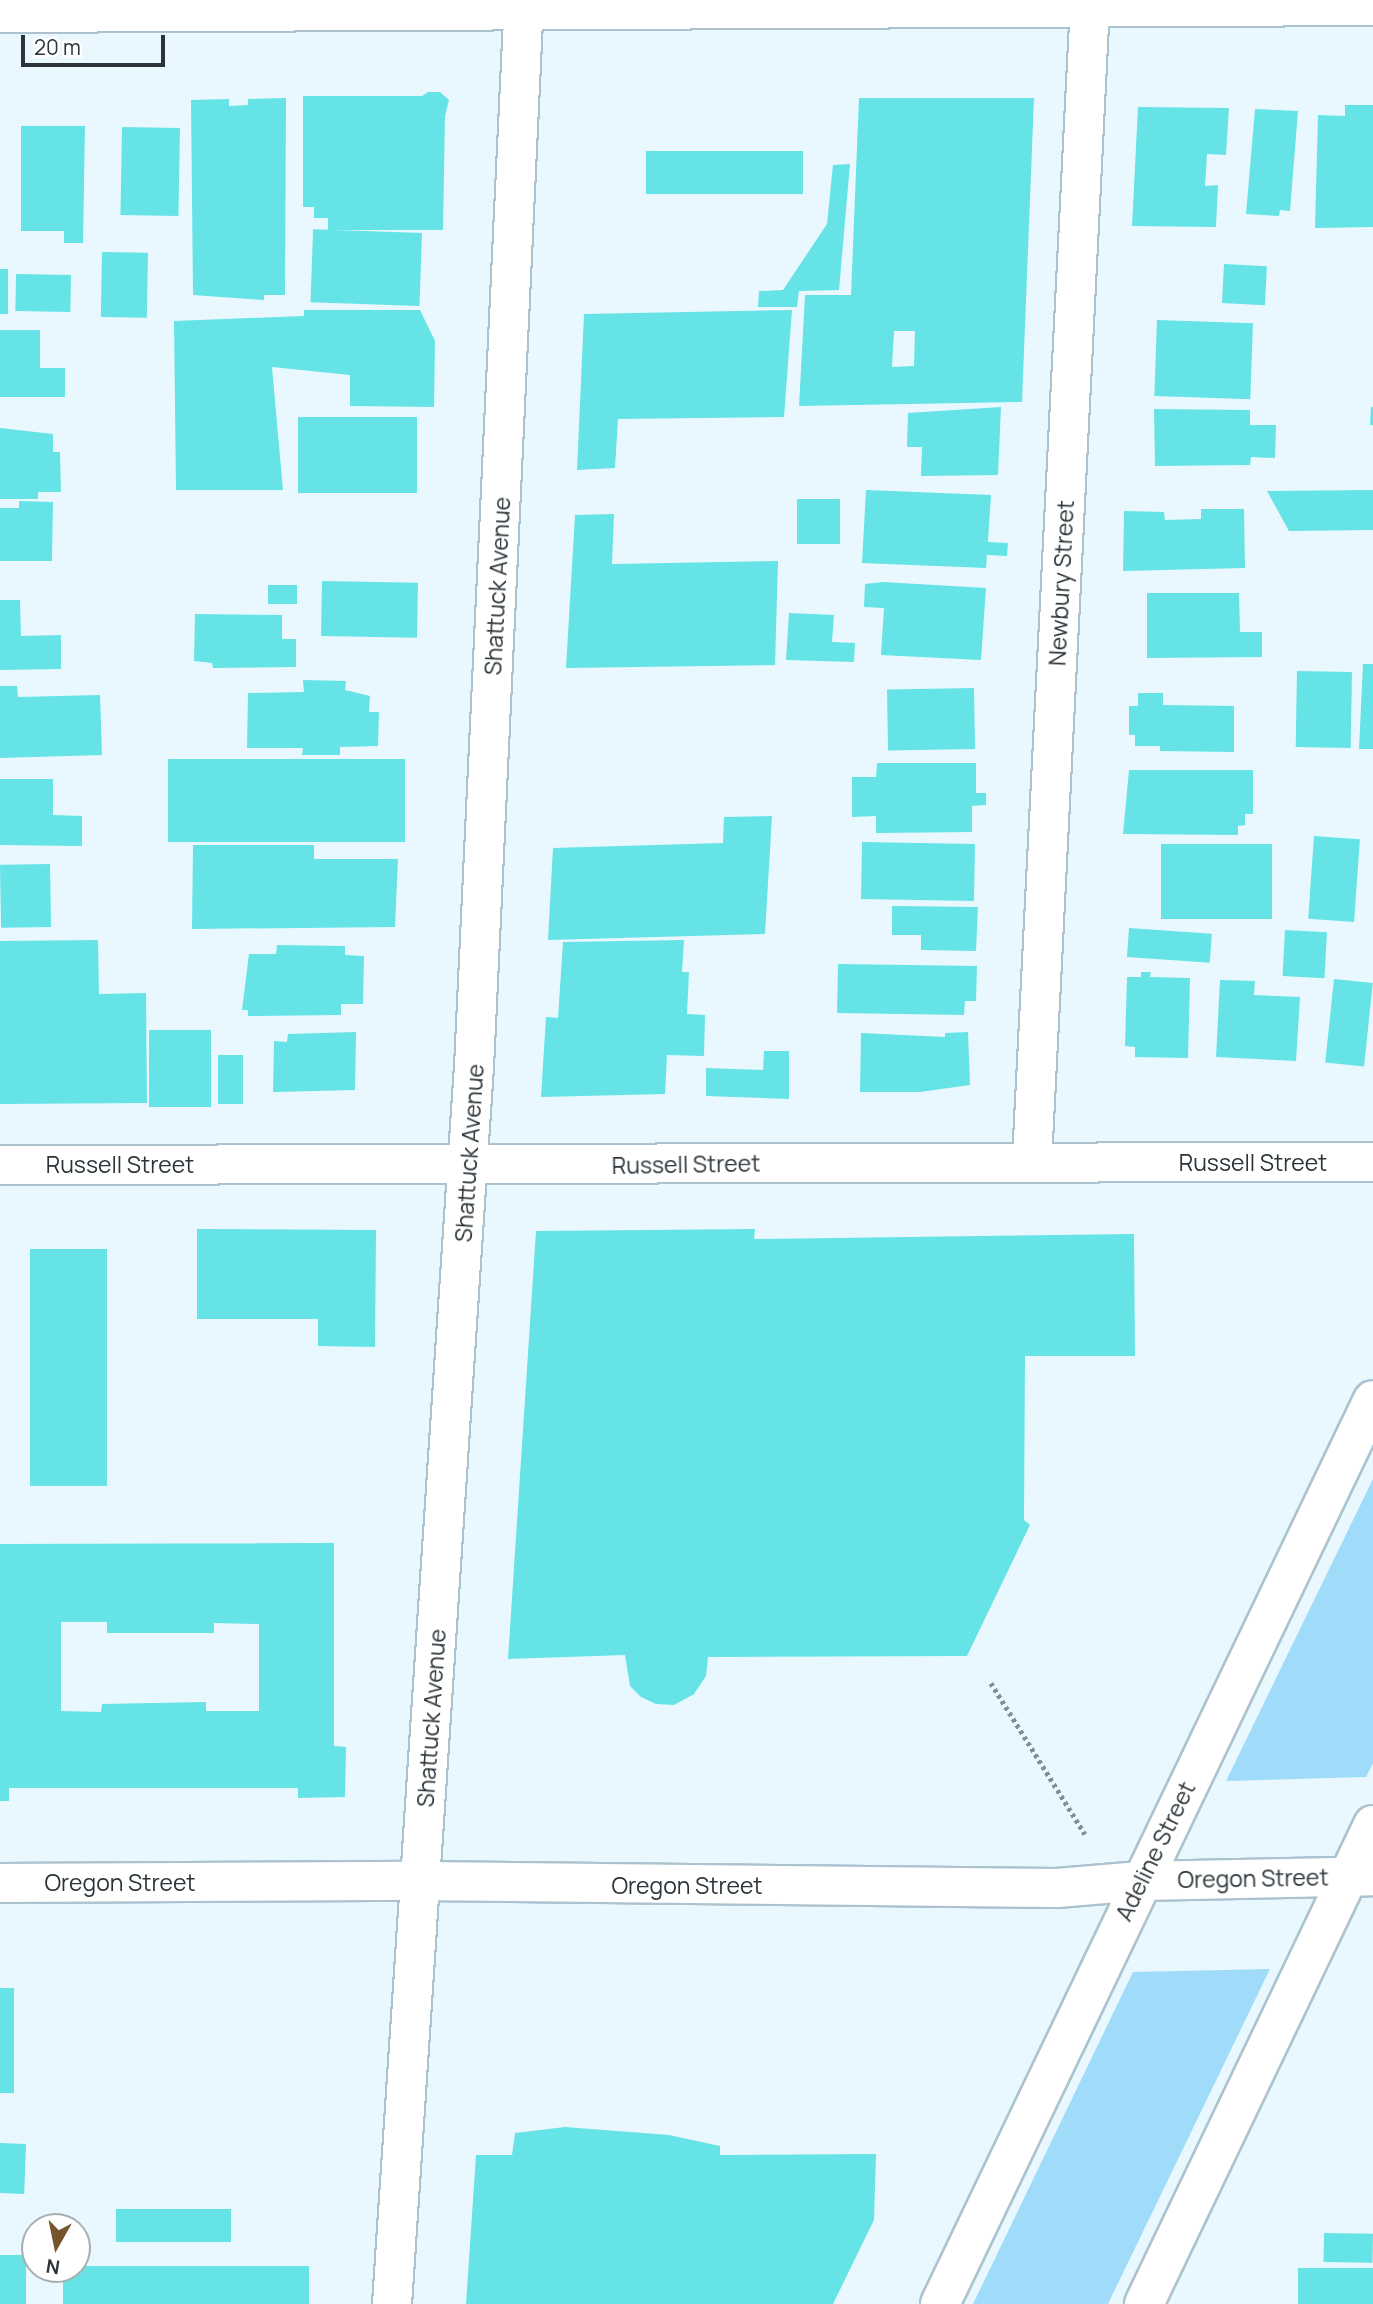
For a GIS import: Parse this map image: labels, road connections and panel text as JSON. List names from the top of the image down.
{
  "streets": {
    "street": [
      "Newbury Street",
      "Shattuck Avenue",
      "Russell Street",
      "Adeline Street",
      "Oregon Street"
    ]
  },
  "crossings": [
    ["Newbury Street", "Russell Street"],
    ["Shattuck Avenue", "Russell Street"],
    ["Shattuck Avenue", "Oregon Street"],
    ["Adeline Street", "Oregon Street"]
  ],
  "scale_bar": "20 m",
  "north": "bottom"
}
